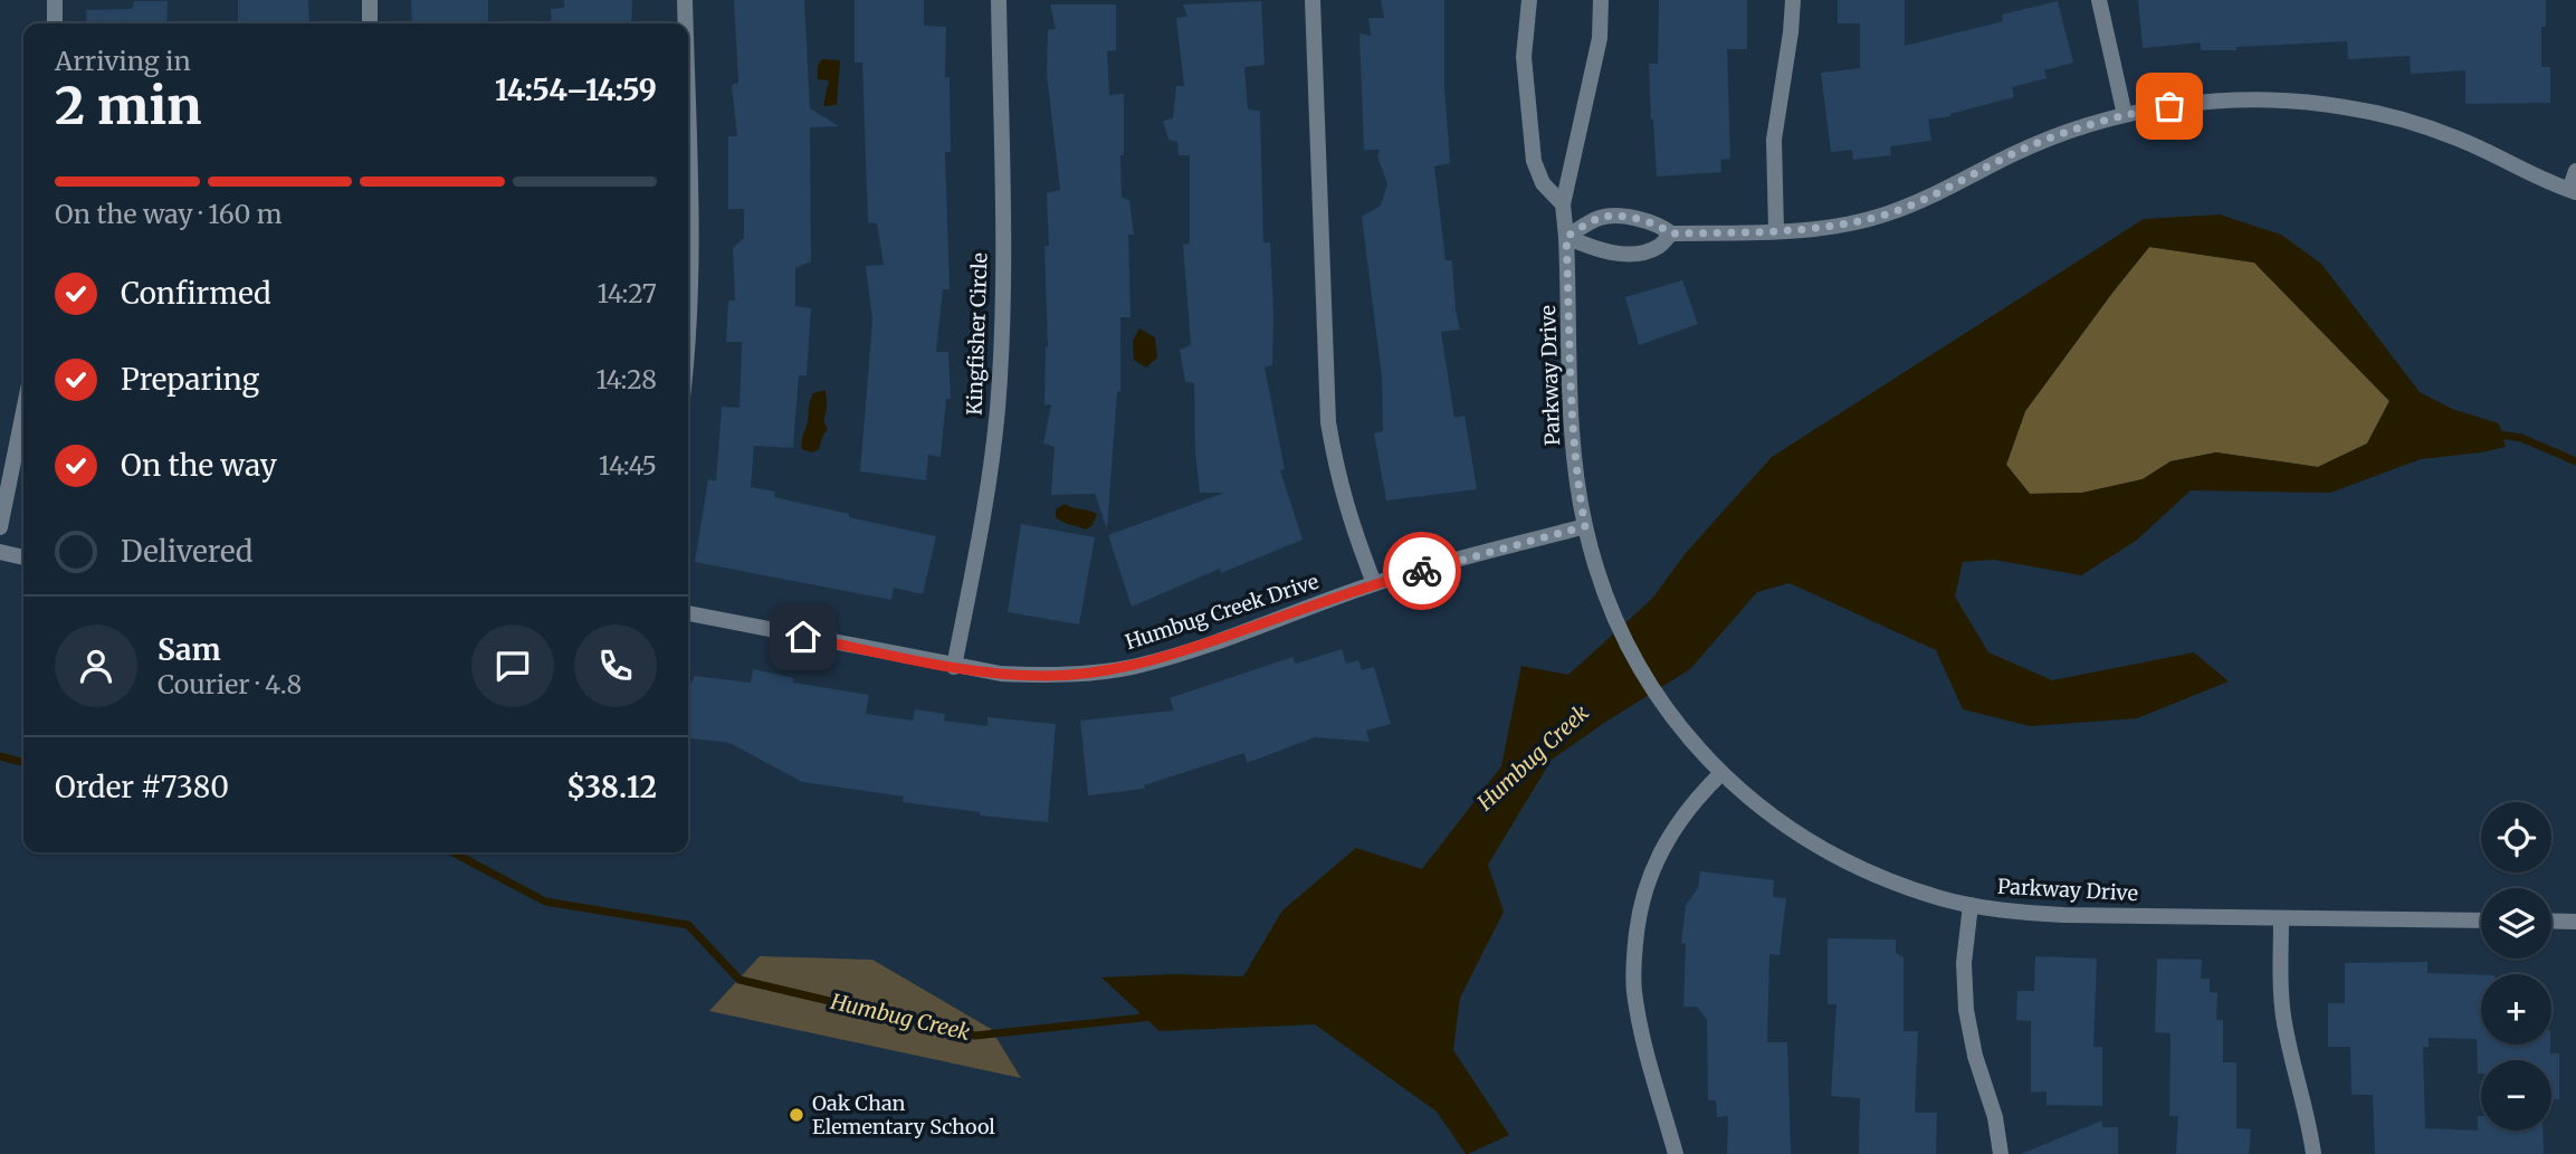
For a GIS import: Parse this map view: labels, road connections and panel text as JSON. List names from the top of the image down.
{
  "streets": {
    "street": ["Kingfisher Circle", "Parkway Drive", "Humbug Creek Drive"]
  },
  "crossings": [
    ["Kingfisher Circle", "Humbug Creek Drive"],
    ["Parkway Drive", "Humbug Creek Drive"]
  ],
  "water": ["Humbug Creek"],
  "places": ["Oak Chan Elementary School"],
  "page": {
    "heading": ["2 min", "Arriving in", "14:54–14:59"],
    "panel": [
      "Sam",
      "Courier · 4.8",
      "Order #7380",
      "$38.12"
    ],
    "bar": "On the way · 160 m",
    "list": [
      ["Confirmed", "14:27"],
      ["Preparing", "14:28"],
      ["On the way", "14:45"],
      "Delivered"
    ],
    "map_buttons": ["+", "−"]
  }
}
